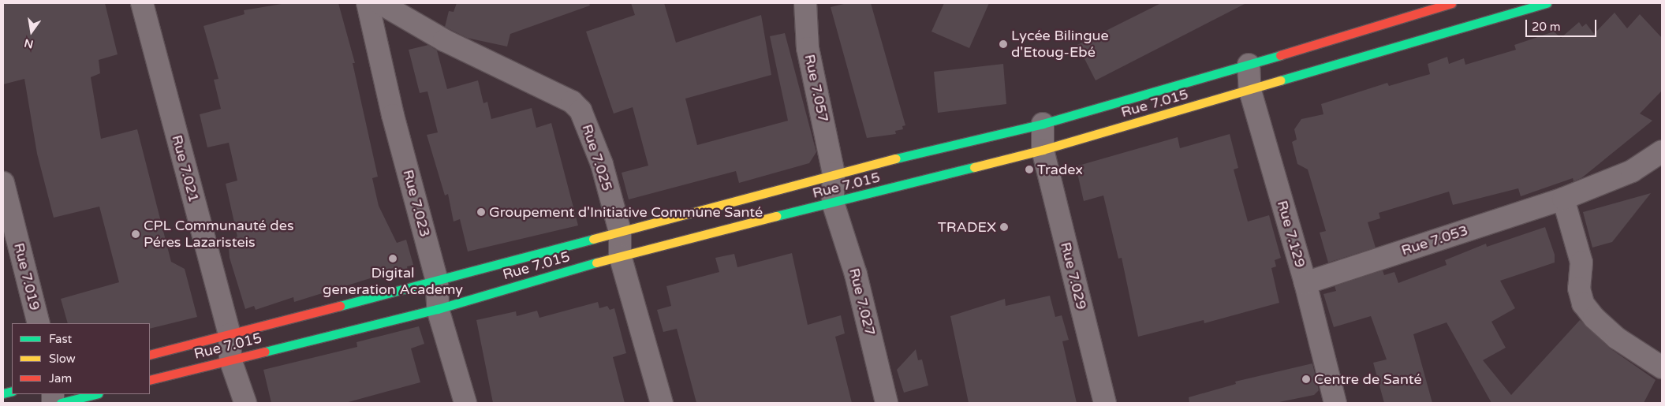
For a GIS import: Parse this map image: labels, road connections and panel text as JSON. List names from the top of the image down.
{
  "streets": {
    "main road": ["Rue 7.015"],
    "street": [
      "Rue 7.057",
      "Rue 7.025",
      "Rue 7.021",
      "Rue 7.023",
      "Rue 7.129",
      "Rue 7.053",
      "Rue 7.029",
      "Rue 7.019",
      "Rue 7.027"
    ]
  },
  "crossings": [
    ["Rue 7.057", "Rue 7.015"],
    ["Rue 7.057", "Rue 7.027"],
    ["Rue 7.015", "Rue 7.025"],
    ["Rue 7.015", "Rue 7.021"],
    ["Rue 7.015", "Rue 7.023"],
    ["Rue 7.015", "Rue 7.129"],
    ["Rue 7.015", "Rue 7.029"],
    ["Rue 7.015", "Rue 7.027"],
    ["Rue 7.129", "Rue 7.053"]
  ],
  "places": [
    "Lycée Bilingue d'Etoug-Ebé",
    "Tradex",
    "Groupement d'Initiative Commune Santé",
    "TRADEX",
    "CPL Communauté des Péres Lazaristeis",
    "Digital generation Academy",
    "Centre de Santé"
  ],
  "legend": ["Fast", "Slow", "Jam"],
  "scale_bar": "20 m",
  "north": "bottom"
}
